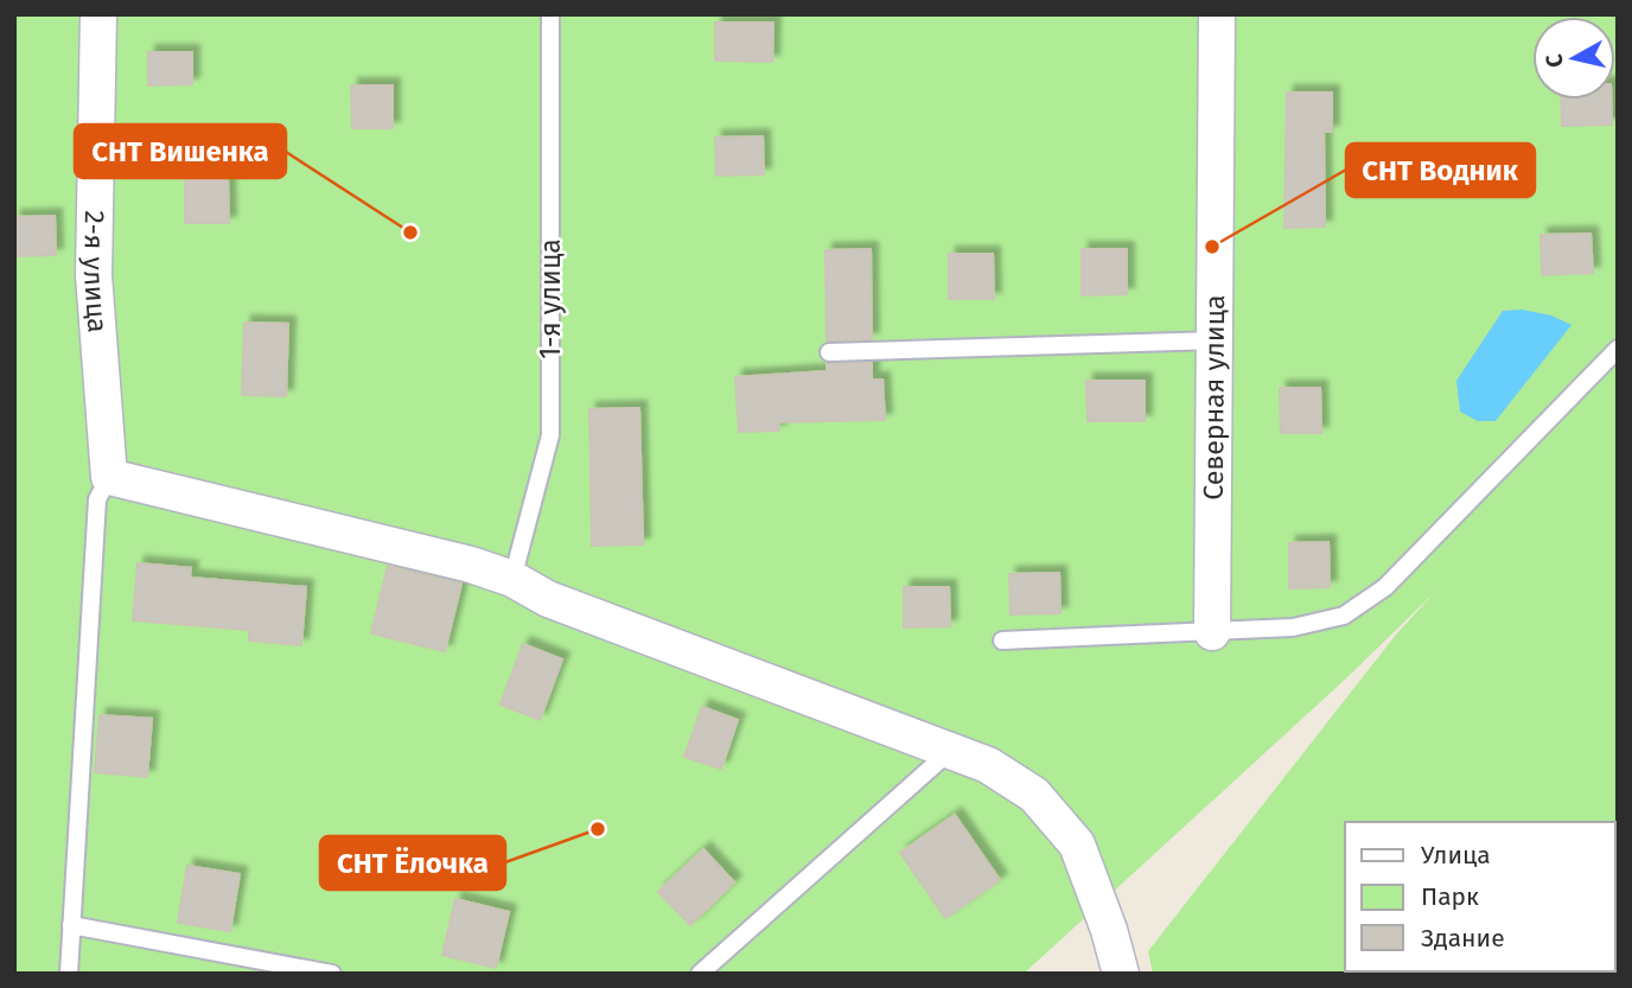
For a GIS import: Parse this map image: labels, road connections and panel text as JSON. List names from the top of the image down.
{
  "streets": {
    "street": ["2-я улица", "Северная улица"],
    "lane": ["1-я улица"]
  },
  "places": ["СНТ Вишенка", "СНТ Водник", "СНТ Ёлочка"],
  "legend": ["Улица", "Парк", "Здание"],
  "north": "left"
}
